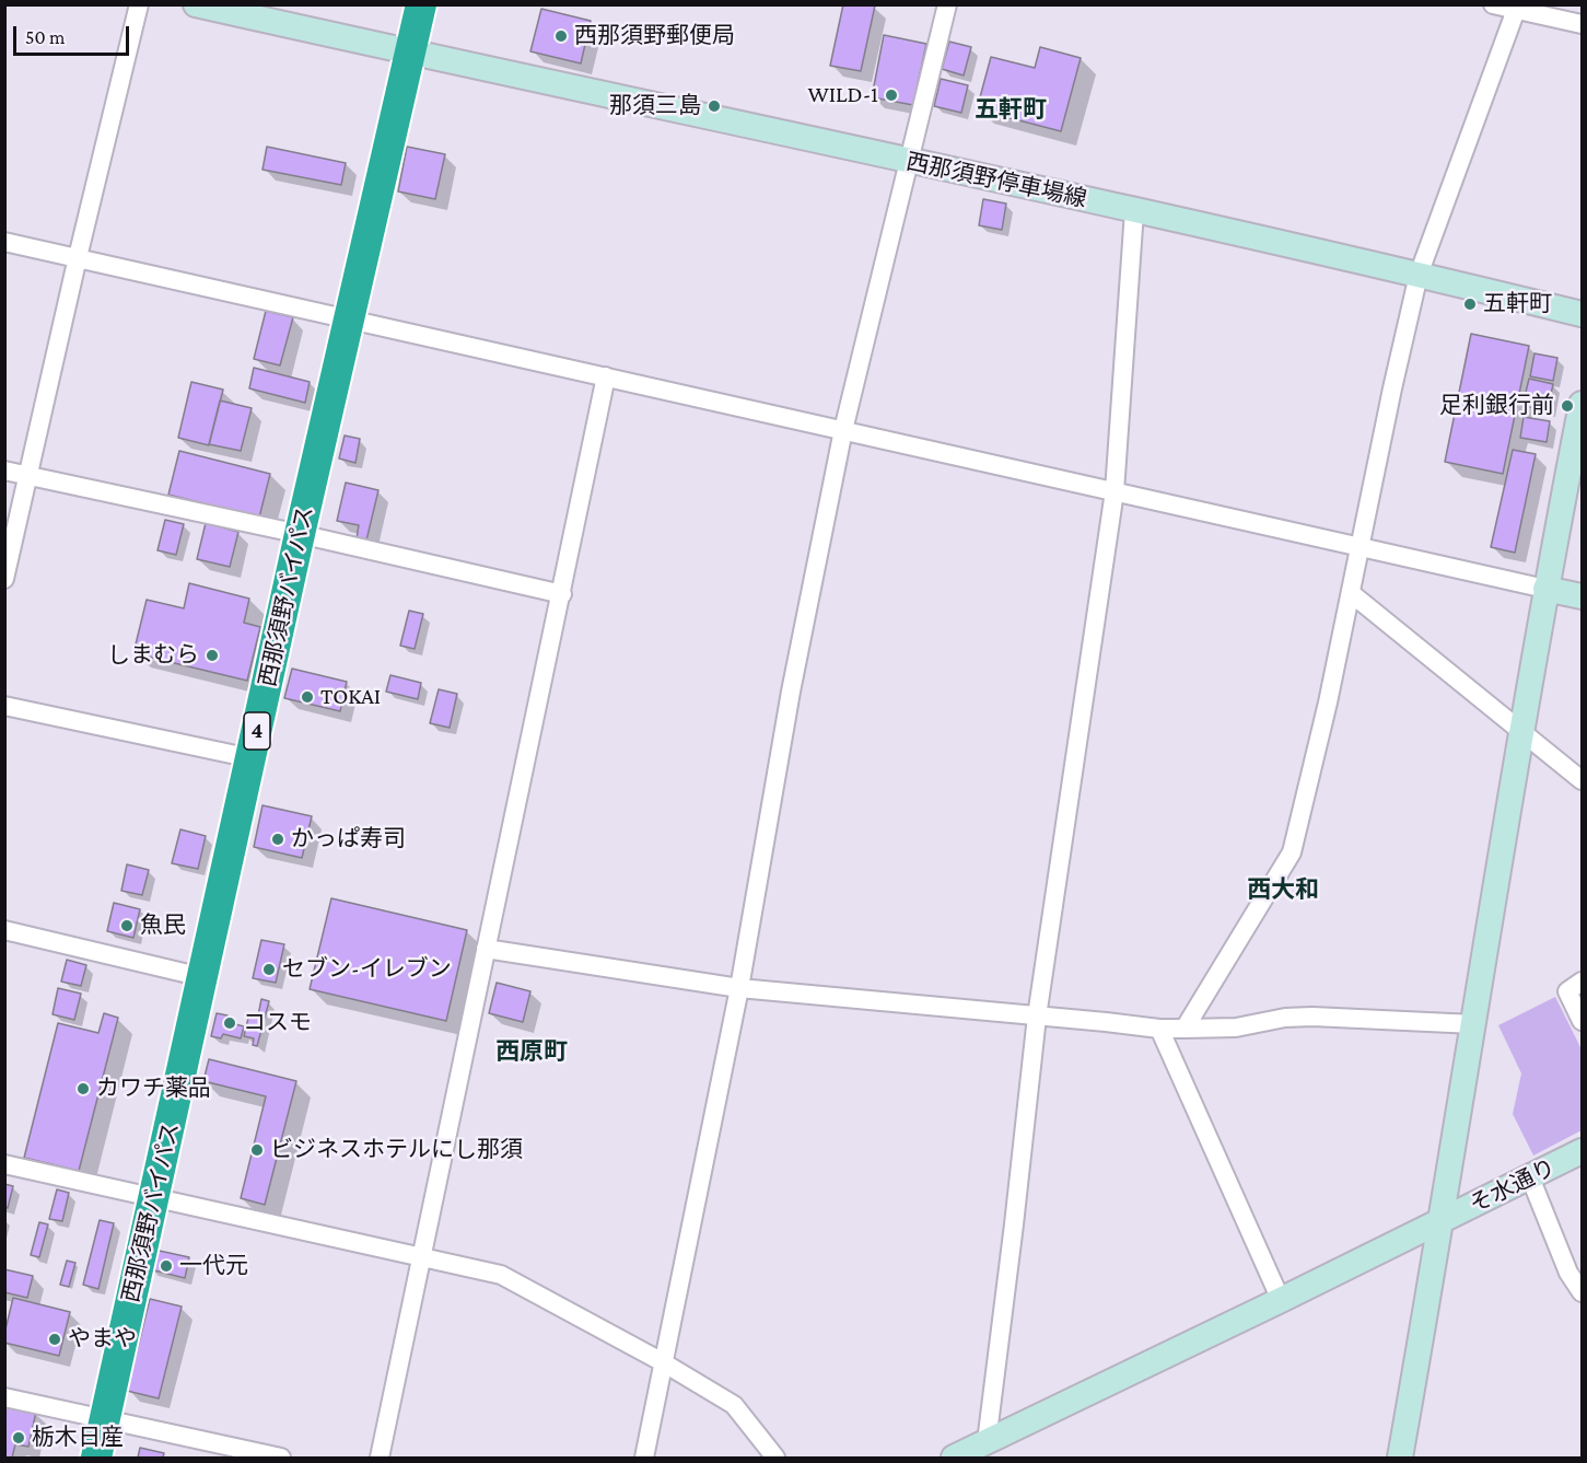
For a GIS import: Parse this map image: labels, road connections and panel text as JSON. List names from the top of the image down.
{
  "streets": {
    "highway": ["西那須野バイパス", "4"],
    "street": ["西那須野停車場線", "そ水通り"]
  },
  "crossings": [
    ["西那須野停車場線", "西那須野バイパス"]
  ],
  "districts": ["五軒町", "西大和", "西原町"],
  "places": [
    "西那須野郵便局",
    "WILD-1",
    "那須三島",
    "五軒町",
    "足利銀行前",
    "しまむら",
    "TOKAI",
    "かっぱ寿司",
    "魚民",
    "セブン-イレブン",
    "コスモ",
    "カワチ薬品",
    "ビジネスホテルにし那須",
    "一代元",
    "やまや",
    "栃木日産"
  ],
  "scale_bar": "50 m"
}
